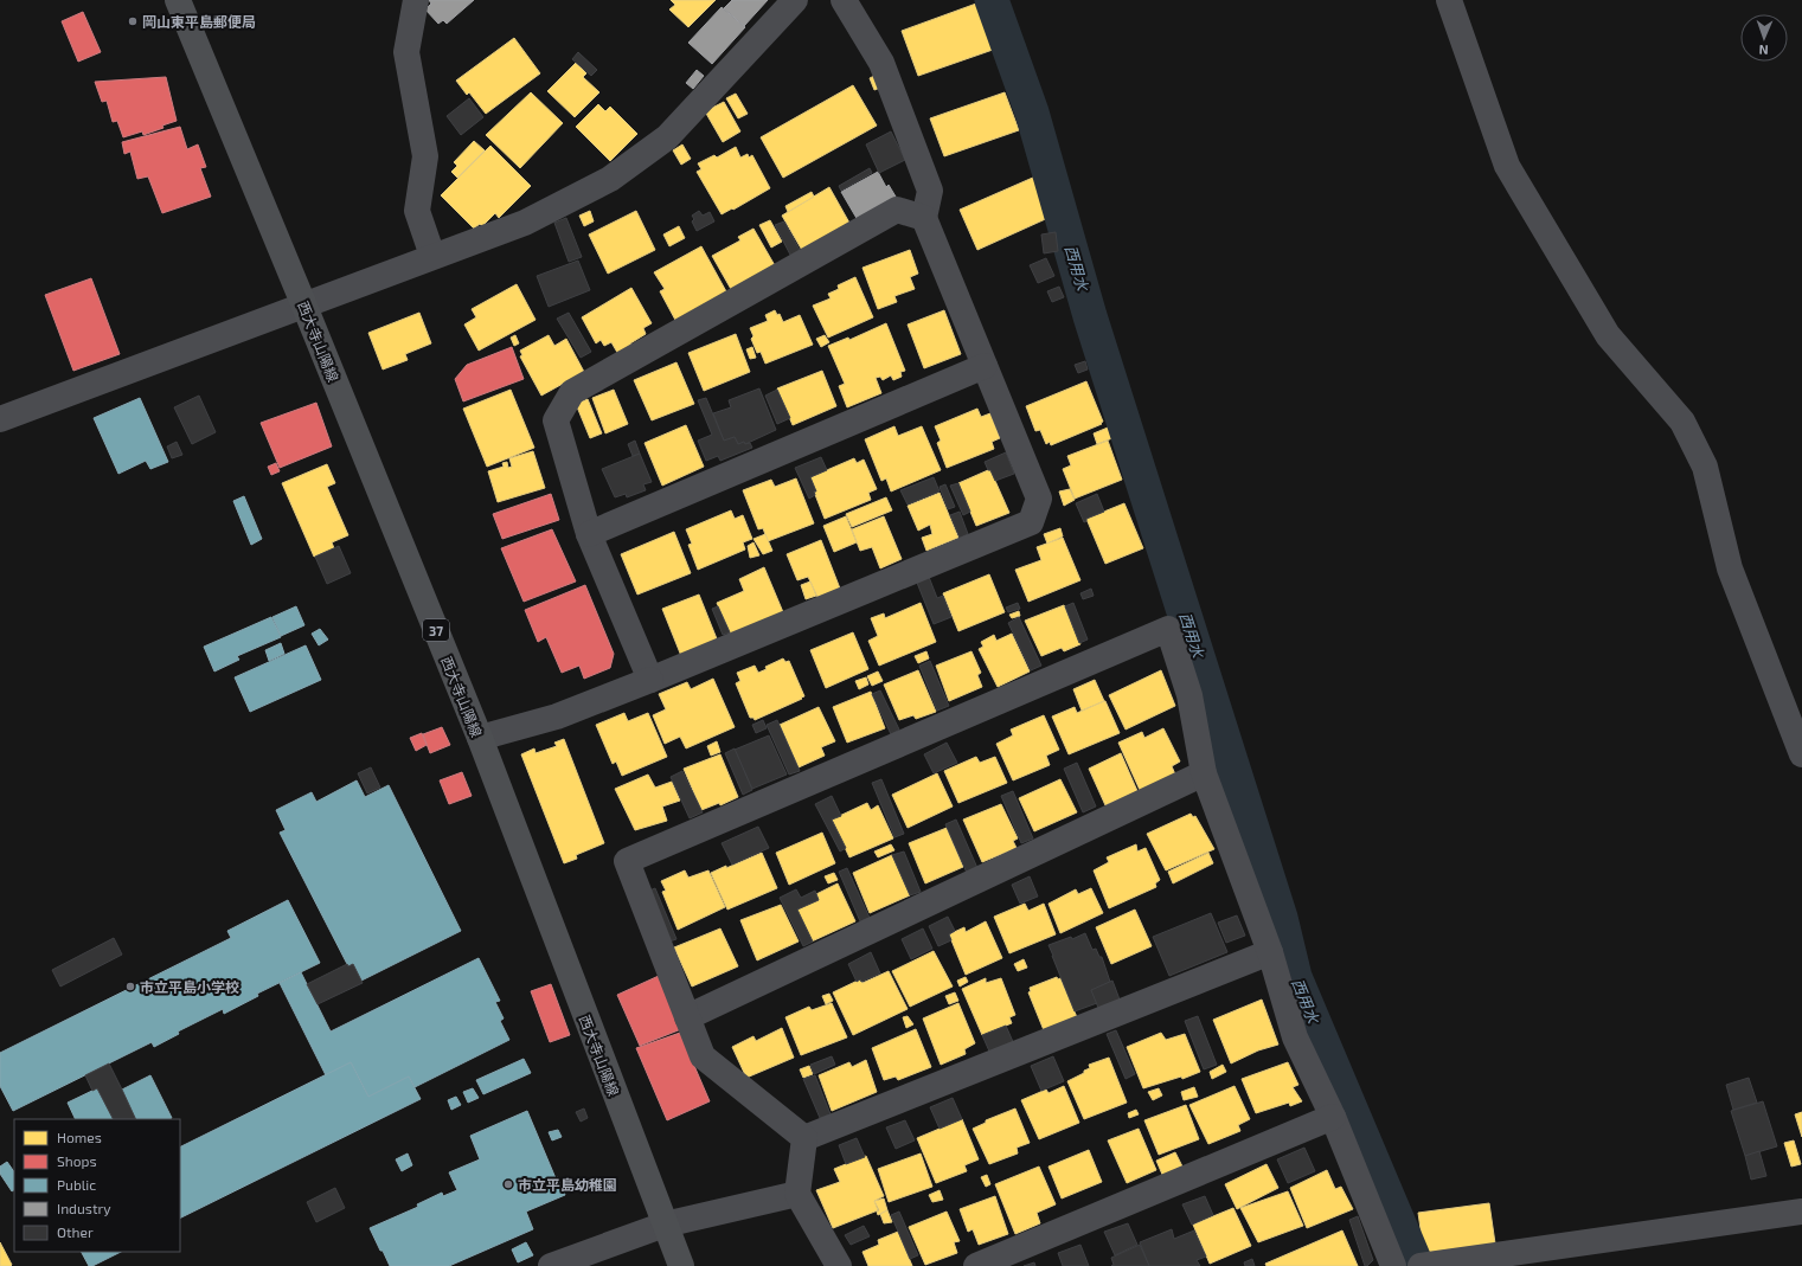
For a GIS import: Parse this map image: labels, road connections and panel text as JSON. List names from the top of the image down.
{
  "streets": {
    "main road": ["西大寺山陽線", "37"]
  },
  "water": ["西用水"],
  "places": ["岡山東平島郵便局", "市立平島小学校", "市立平島幼稚園"],
  "legend": [
    "Homes",
    "Shops",
    "Public",
    "Industry",
    "Other"
  ],
  "north": "bottom"
}
